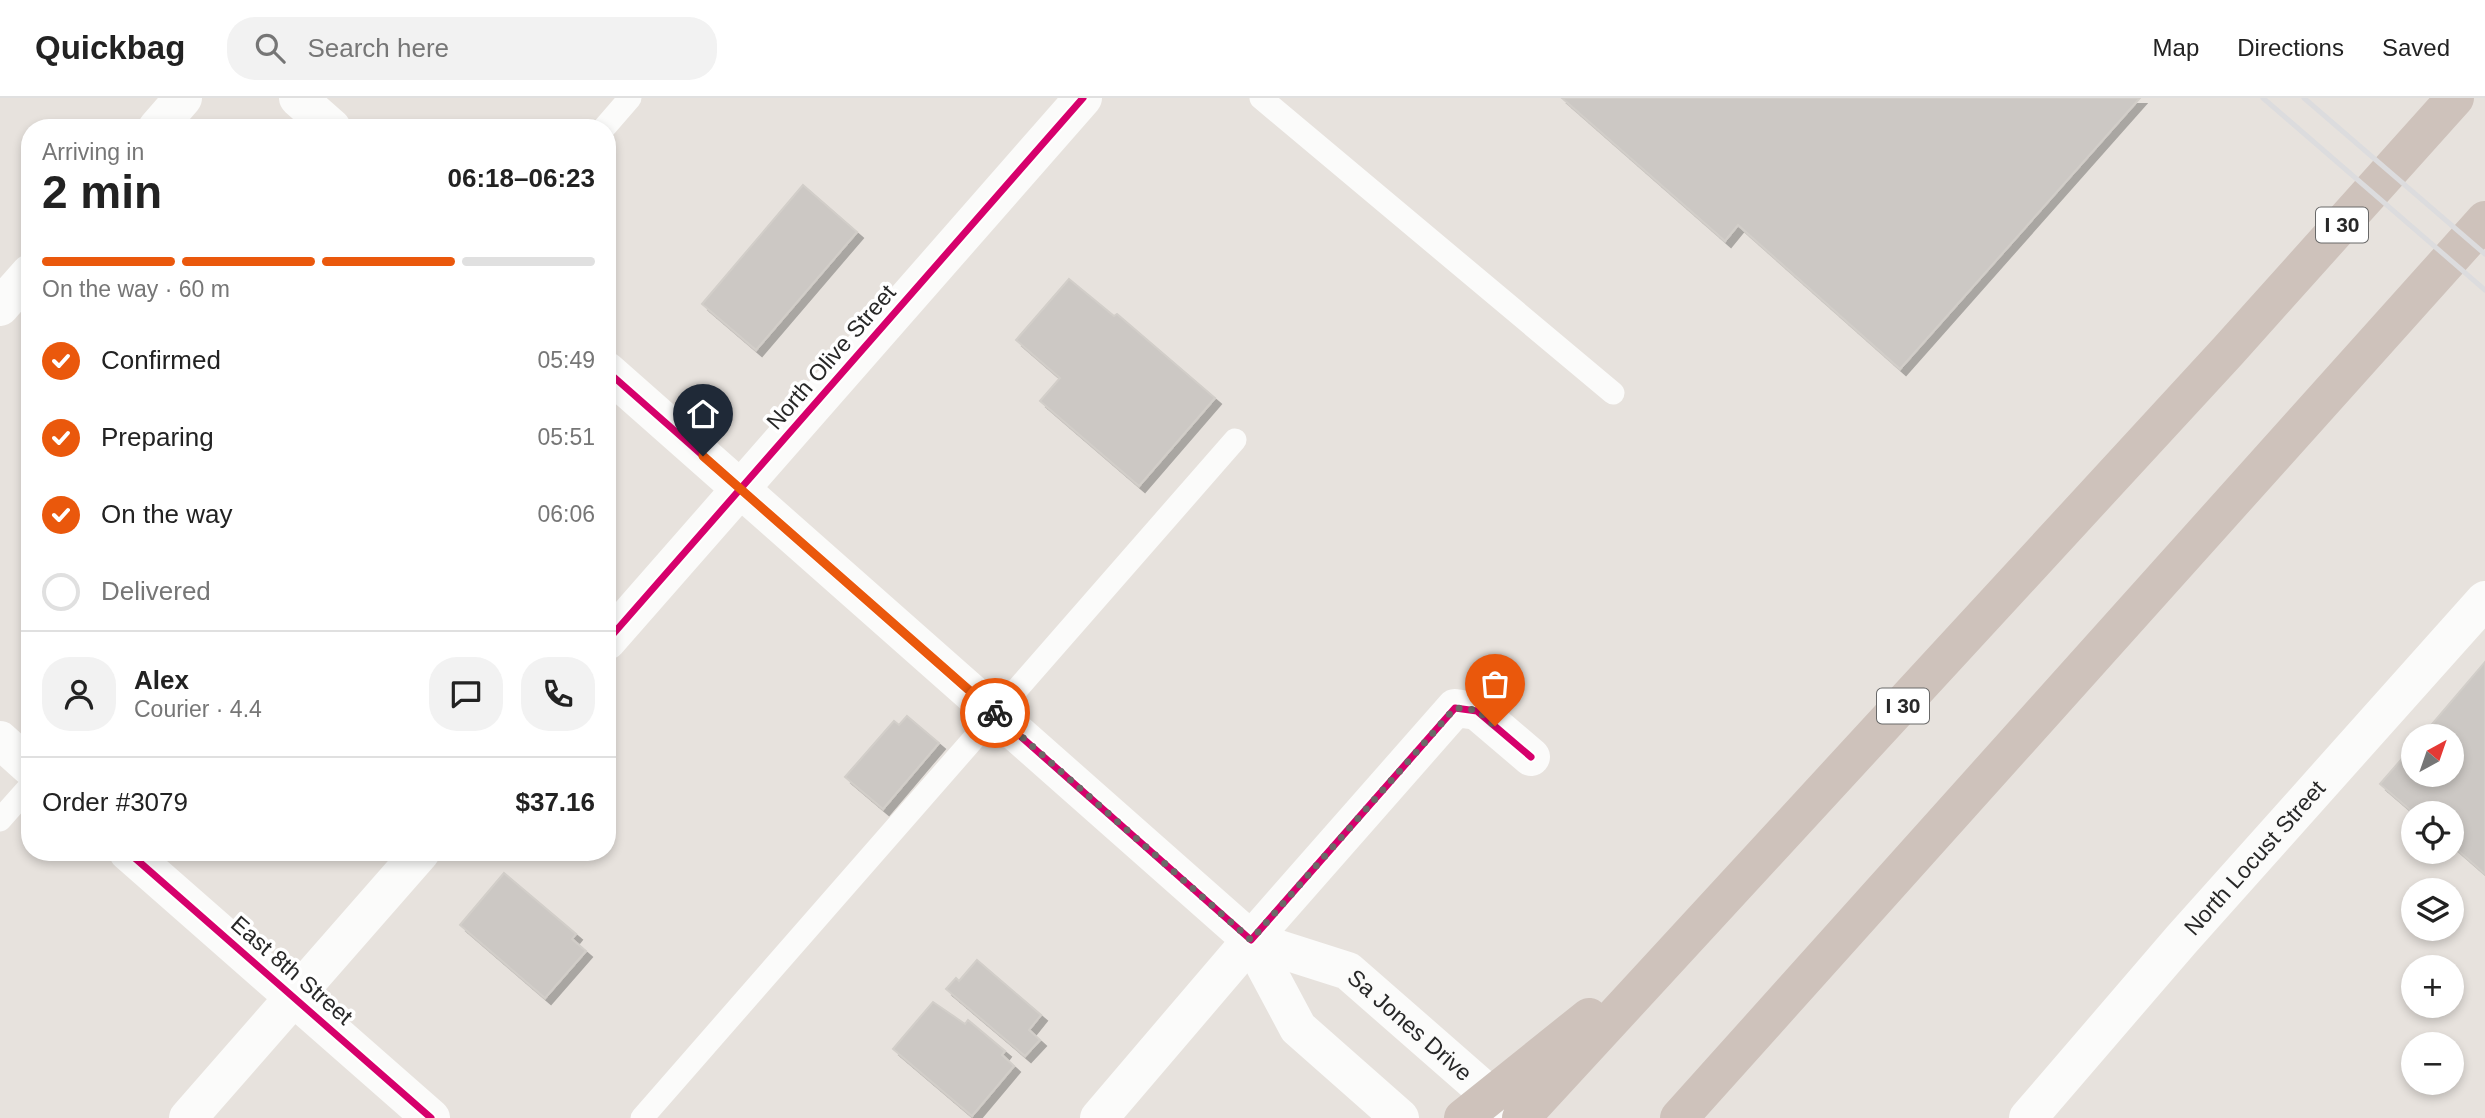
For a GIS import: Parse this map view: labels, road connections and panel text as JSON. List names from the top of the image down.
{
  "streets": {
    "highway": ["I 30"],
    "street": [
      "North Olive Street",
      "North Locust Street",
      "East 8th Street",
      "Sa Jones Drive"
    ]
  },
  "crossings": [
    ["North Olive Street", "Sa Jones Drive"]
  ],
  "north": "top right",
  "page": {
    "header": "Quickbag",
    "search": "Search here",
    "nav": ["Map", "Directions", "Saved"],
    "heading": ["2 min", "Arriving in", "06:18–06:23"],
    "panel": [
      "Alex",
      "Courier · 4.4",
      "Order #3079",
      "$37.16"
    ],
    "bar": "On the way · 60 m",
    "list": [
      ["Confirmed", "05:49"],
      ["Preparing", "05:51"],
      ["On the way", "06:06"],
      "Delivered"
    ],
    "map_buttons": ["+", "−"]
  }
}
